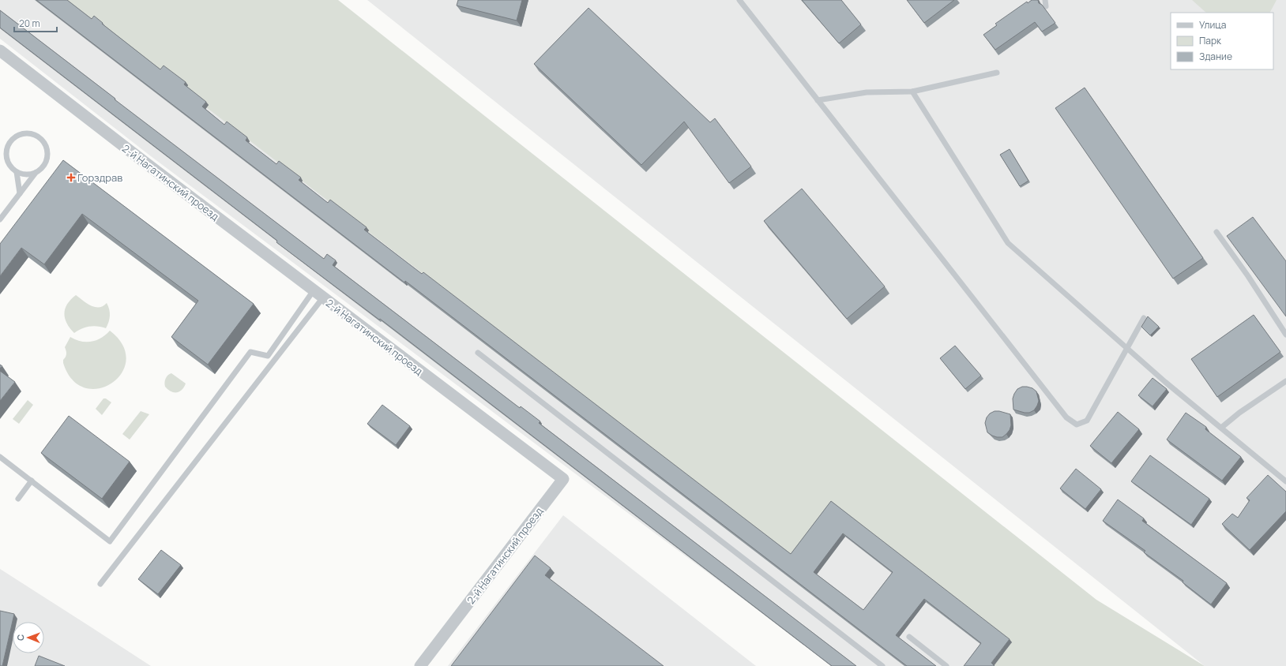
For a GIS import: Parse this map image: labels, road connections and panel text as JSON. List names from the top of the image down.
{
  "streets": {
    "street": ["2-й Нагатинский проезд"]
  },
  "places": {
    "health": ["Горздрав"]
  },
  "legend": ["Улица", "Парк", "Здание"],
  "scale_bar": "20 m",
  "north": "left"
}
